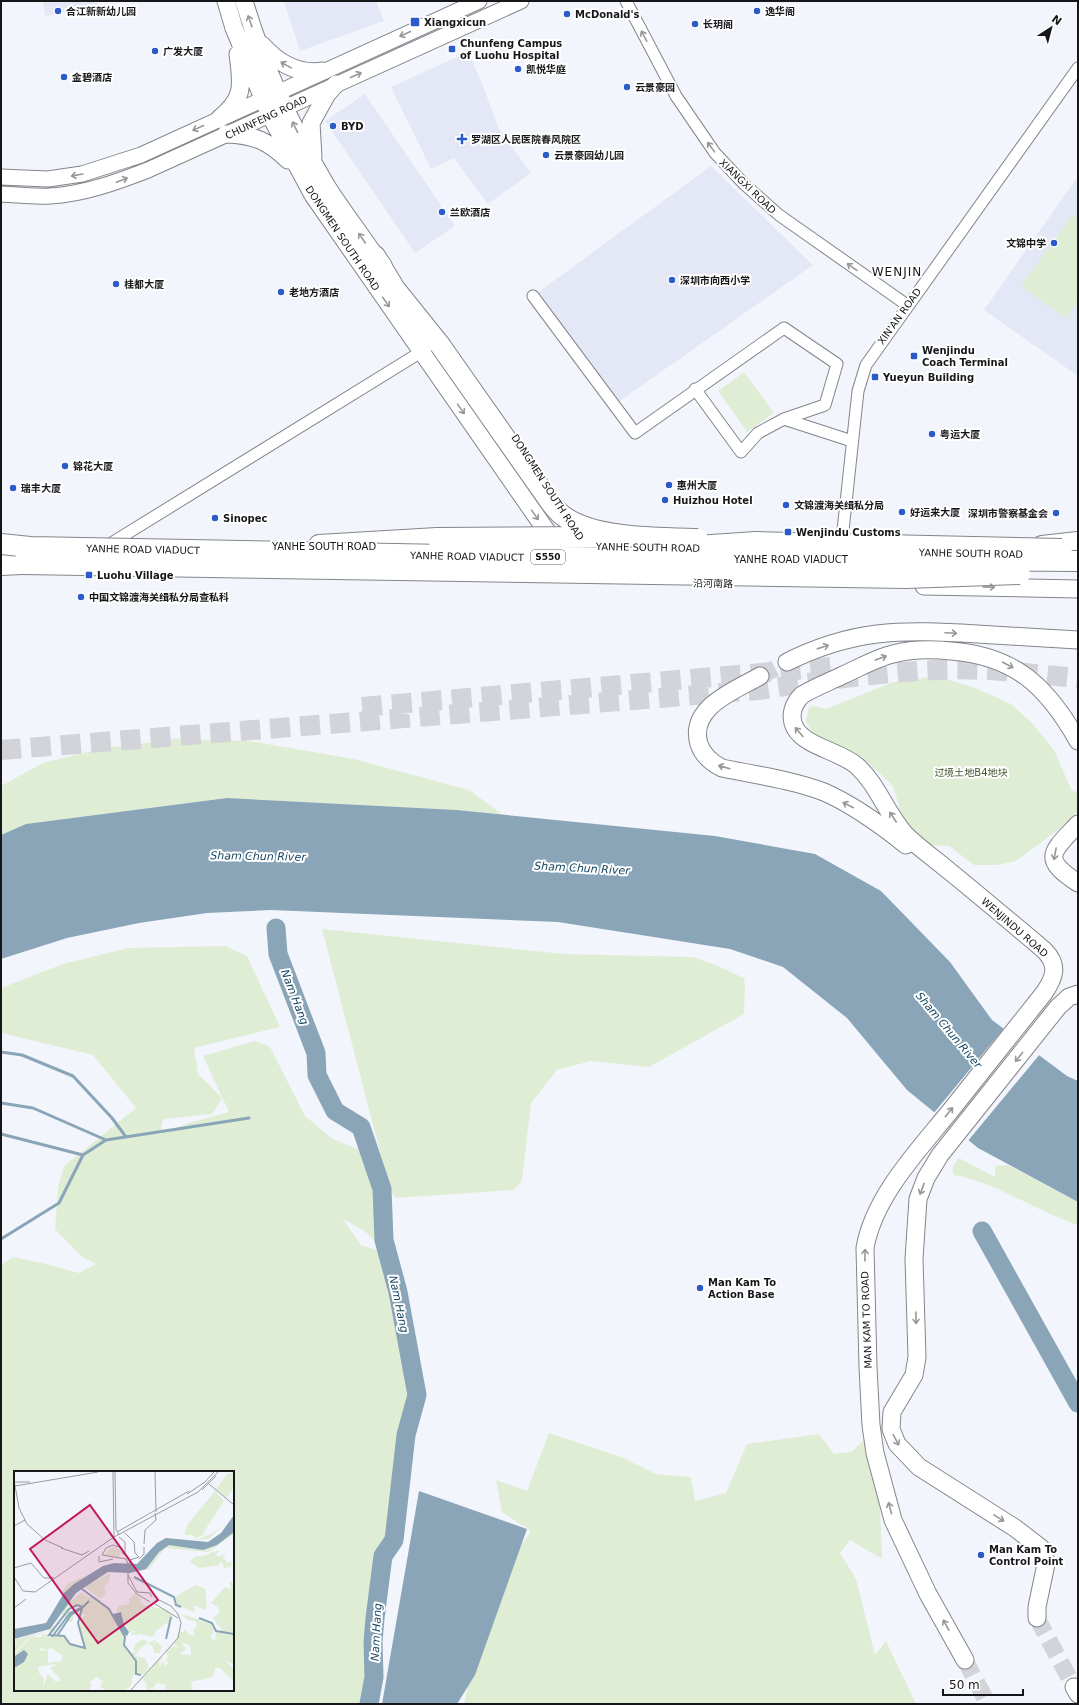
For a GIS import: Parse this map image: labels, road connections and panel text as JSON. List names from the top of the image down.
{
  "streets": {
    "highway": ["YANHE ROAD VIADUCT", "S550"],
    "main road": [
      "CHUNFENG ROAD",
      "DONGMEN SOUTH ROAD",
      "YANHE SOUTH ROAD",
      "沿河南路",
      "WENJINDU ROAD",
      "MAN KAM TO ROAD"
    ],
    "street": ["XIANGXI ROAD", "XIN'AN ROAD"]
  },
  "crossings": [
    ["CHUNFENG ROAD", "DONGMEN SOUTH ROAD"],
    ["XIANGXI ROAD", "XIN'AN ROAD"],
    ["DONGMEN SOUTH ROAD", "YANHE SOUTH ROAD"],
    ["DONGMEN SOUTH ROAD", "YANHE ROAD VIADUCT"],
    ["DONGMEN SOUTH ROAD", "沿河南路"],
    ["XIN'AN ROAD", "YANHE SOUTH ROAD"],
    ["XIN'AN ROAD", "沿河南路"],
    ["YANHE SOUTH ROAD", "YANHE ROAD VIADUCT"],
    ["WENJINDU ROAD", "MAN KAM TO ROAD"]
  ],
  "one_way": ["XIANGXI ROAD", "MAN KAM TO ROAD"],
  "districts": ["WENJIN"],
  "water": ["Sham Chun River", "Nam Hang"],
  "parks": ["过境土地B4地块"],
  "places": {
    "other": [
      "合江新新幼儿园",
      "逸华阁",
      "McDonald's",
      "长玥阁",
      "广发大厦",
      "凯悦华庭",
      "金碧酒店",
      "云景豪园",
      "BYD",
      "云景豪园幼儿园",
      "兰欧酒店",
      "文锦中学",
      "深圳市向西小学",
      "桂都大厦",
      "老地方酒店",
      "粤运大厦",
      "锦花大厦",
      "惠州大厦",
      "瑞丰大厦",
      "Huizhou Hotel",
      "文锦渡海关缉私分局",
      "好运来大厦",
      "深圳市警察基金会",
      "Sinopec",
      "中国文锦渡海关缉私分局查私科",
      "Man Kam To Action Base",
      "Man Kam To Control Point"
    ],
    "transit": [
      "Xiangxicun",
      "Chunfeng Campus of Luohu Hospital",
      "Wenjindu Coach Terminal",
      "Yueyun Building",
      "Wenjindu Customs",
      "Luohu Village"
    ],
    "health": ["罗湖区人民医院春风院区"]
  },
  "scale_bar": "50 m",
  "north": "top right"
}
